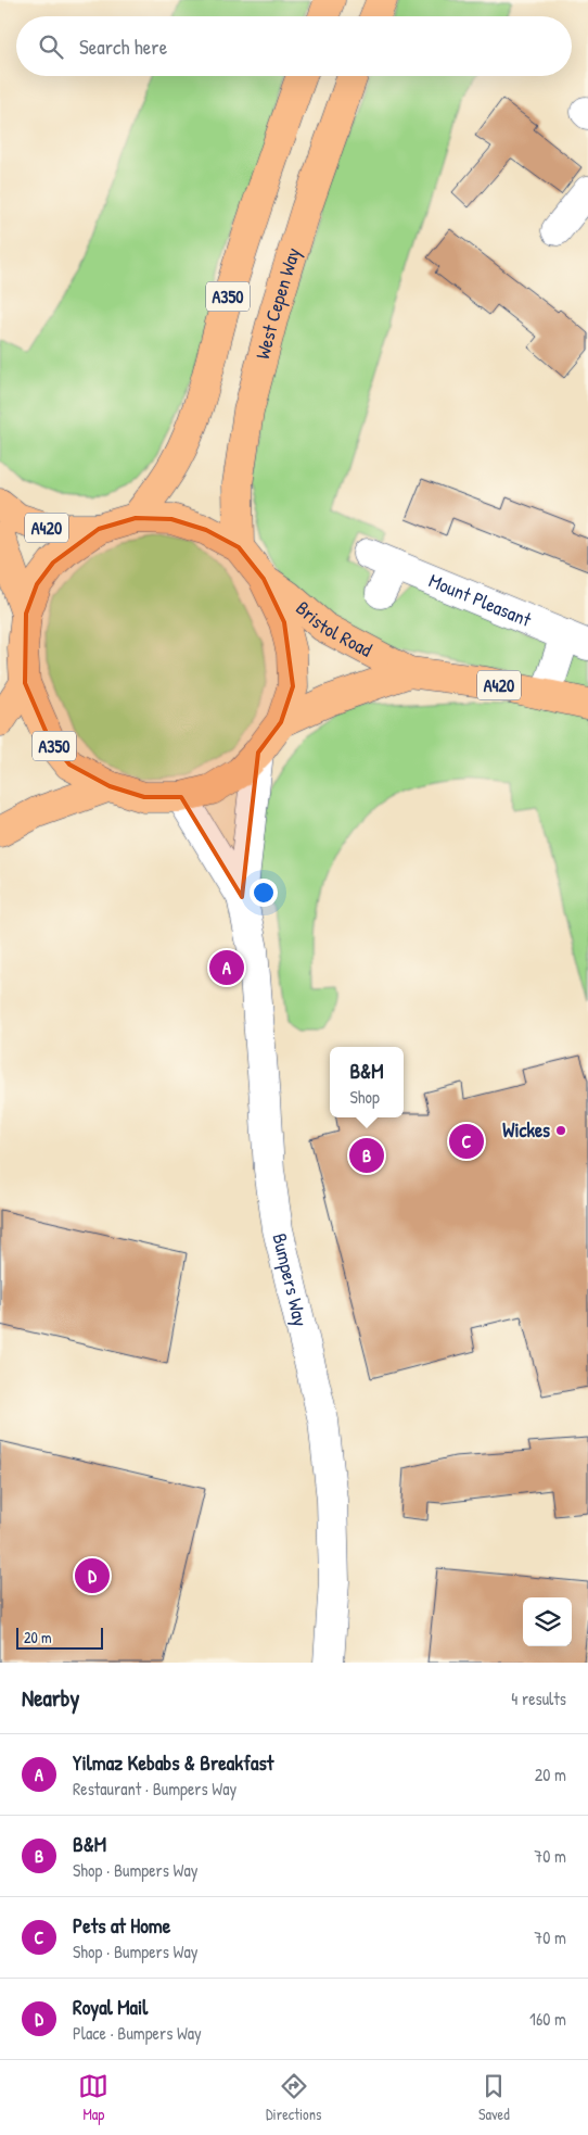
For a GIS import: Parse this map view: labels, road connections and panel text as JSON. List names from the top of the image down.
{
  "streets": {
    "main road": [
      "A350",
      "West Cepen Way",
      "A420",
      "Bristol Road"
    ],
    "street": ["Mount Pleasant", "Bumpers Way"]
  },
  "crossings": [
    ["A350", "West Cepen Way"],
    ["A350", "A420"],
    ["A350", "Bristol Road"],
    ["A350", "Bumpers Way"],
    ["Mount Pleasant", "Bristol Road"]
  ],
  "places": ["Wickes"],
  "scale_bar": "20 m",
  "page": {
    "search": "Search here",
    "pins": [
      "A",
      "C",
      "B",
      "D"
    ],
    "popup": ["B&M", "Shop"],
    "scale": "20 m",
    "heading": ["Nearby", "4 results"],
    "list": [
      {
        "mark": "A",
        "name": "Yilmaz Kebabs & Breakfast",
        "note": "Restaurant · Bumpers Way",
        "value": "20 m"
      },
      {
        "mark": "B",
        "name": "B&M",
        "note": "Shop · Bumpers Way",
        "value": "70 m"
      },
      {
        "mark": "C",
        "name": "Pets at Home",
        "note": "Shop · Bumpers Way",
        "value": "70 m"
      },
      {
        "mark": "D",
        "name": "Royal Mail",
        "note": "Place · Bumpers Way",
        "value": "160 m"
      }
    ],
    "nav": ["Map", "Directions", "Saved"]
  }
}
